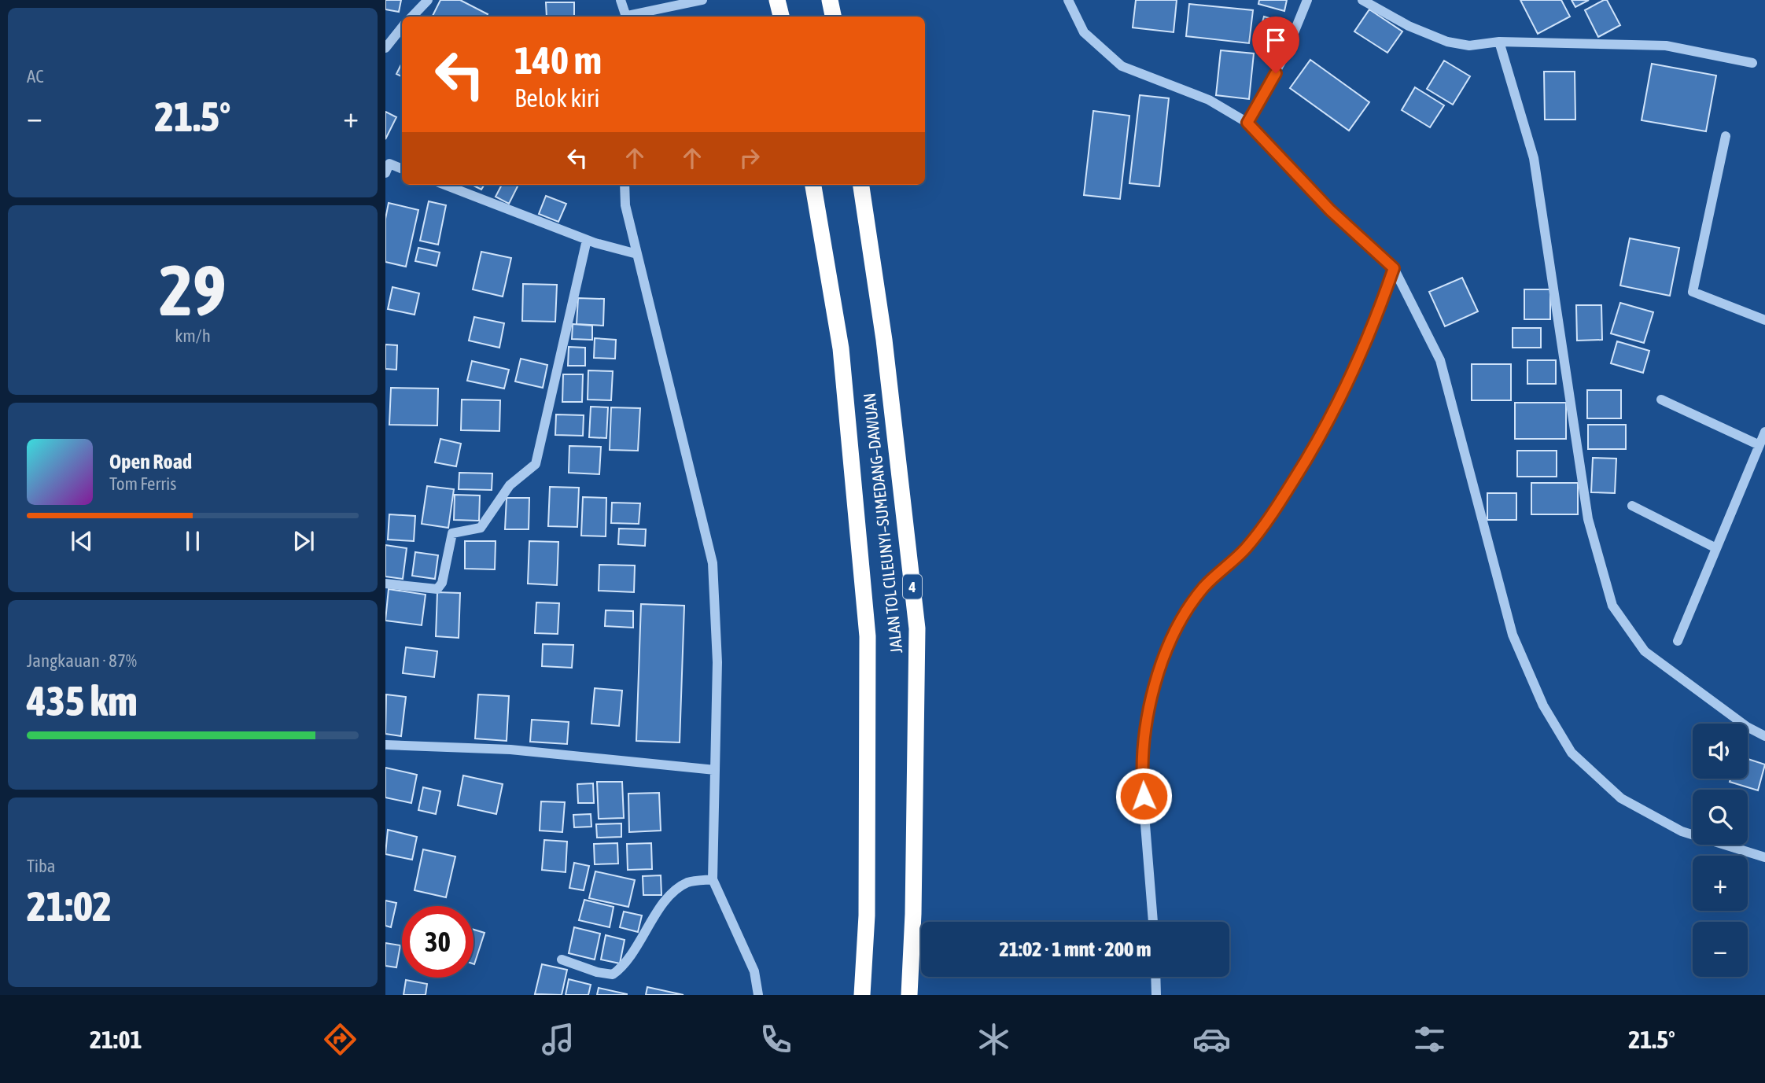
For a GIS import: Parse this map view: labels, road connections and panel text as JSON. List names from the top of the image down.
{
  "streets": {
    "highway": ["JALAN TOL CILEUNYI–SUMEDANG–DAWUAN", "4"]
  },
  "page": {
    "tile": [
      "AC",
      ["29", "km/h"],
      ["Jangkauan · 87%", "435 km"],
      ["Tiba", "21:02"]
    ],
    "turn": ["140 m", "Belok kiri"],
    "heat": ["−", "21.5°", "+"],
    "song": ["Open Road", "Tom Ferris"],
    "map_buttons": ["+", "−"],
    "limit": "30",
    "trip": "21:02 · 1 mnt · 200 m",
    "tabs": ["21:01", "21.5°"]
  }
}
